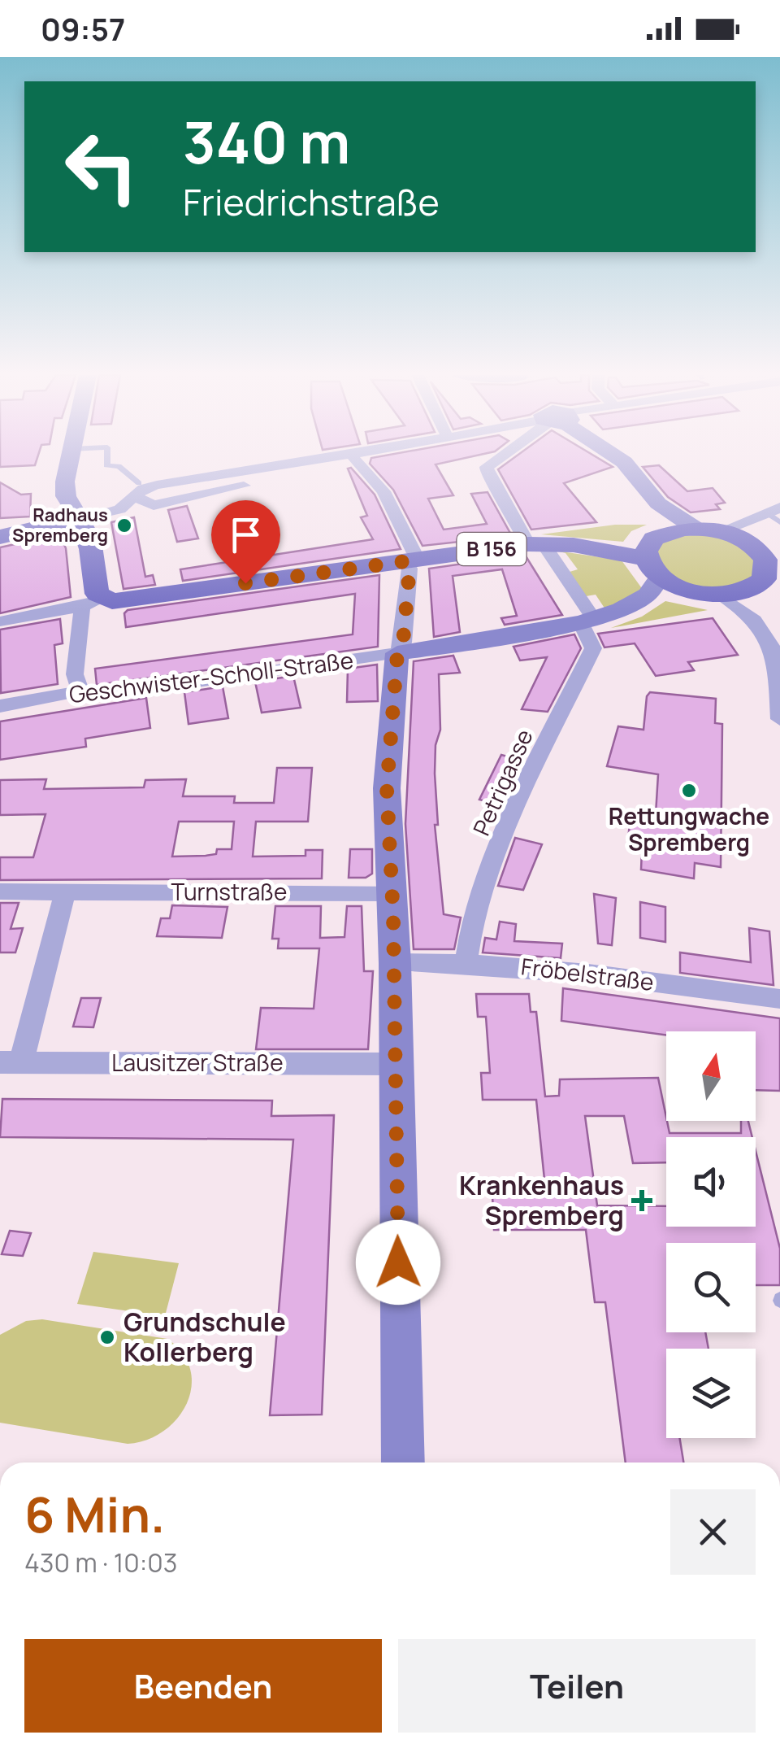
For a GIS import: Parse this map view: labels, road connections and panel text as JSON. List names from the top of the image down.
{
  "streets": {
    "main road": ["B 156", "Geschwister-Scholl-Straße"],
    "street": [
      "Petrigasse",
      "Turnstraße",
      "Fröbelstraße",
      "Lausitzer Straße"
    ]
  },
  "crossings": [
    ["B 156", "Geschwister-Scholl-Straße"],
    ["Geschwister-Scholl-Straße", "Petrigasse"],
    ["Petrigasse", "Fröbelstraße"]
  ],
  "places": {
    "other": ["Radhaus Spremberg", "Rettungwache Spremberg", "Grundschule Kollerberg"],
    "health": ["Krankenhaus Spremberg"]
  },
  "north": "top",
  "page": {
    "status": "09:57",
    "turn": ["340 m", "Friedrichstraße"],
    "heading": ["6 Min.", "430 m · 10:03"],
    "buttons": ["Beenden", "Teilen"]
  }
}
